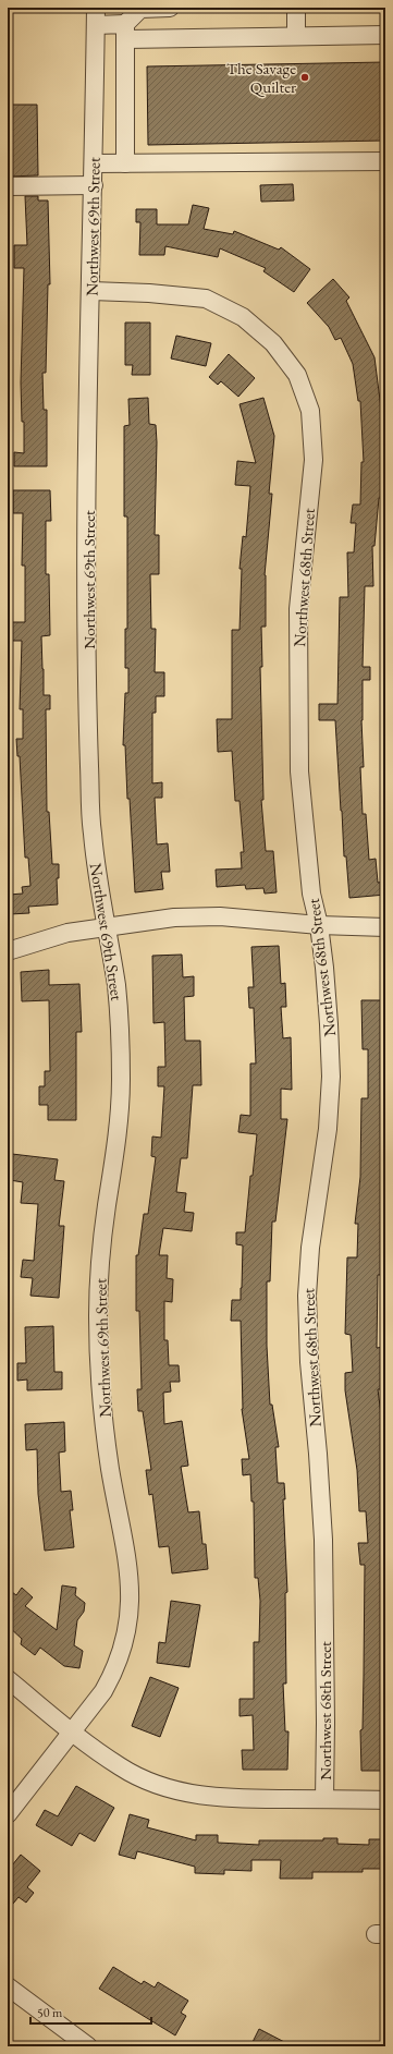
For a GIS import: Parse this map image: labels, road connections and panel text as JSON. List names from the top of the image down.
{
  "streets": {
    "street": ["Northwest 69th Street", "Northwest 68th Street"]
  },
  "crossings": [
    ["Northwest 69th Street", "Northwest 68th Street"]
  ],
  "places": ["The Savage Quilter"],
  "scale_bar": "50 m"
}
